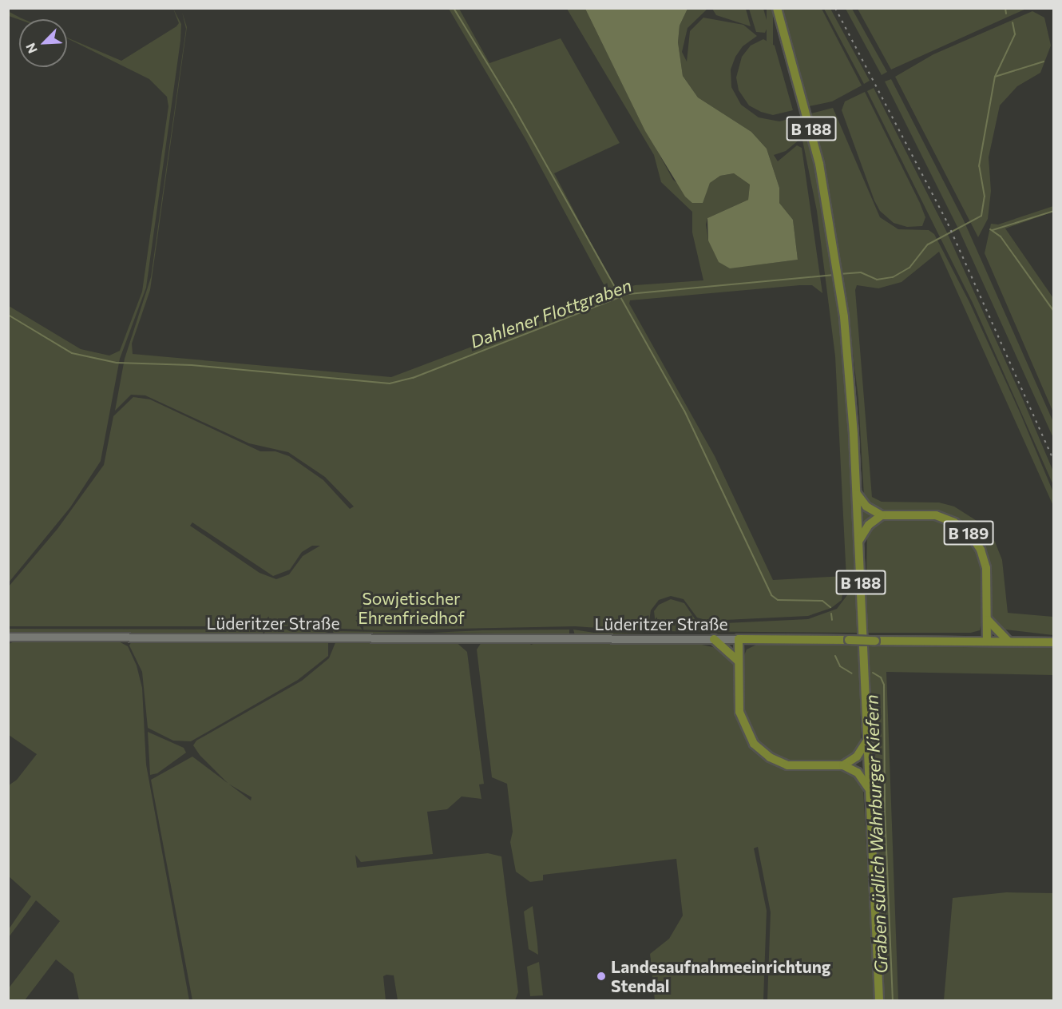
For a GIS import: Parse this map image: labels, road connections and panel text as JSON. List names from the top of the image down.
{
  "streets": {
    "main road": ["B 188", "B 189", "Lüderitzer Straße"]
  },
  "water": ["Dahlener Flottgraben", "Graben südlich Wahrburger Kiefern"],
  "parks": ["Sowjetischer Ehrenfriedhof"],
  "places": ["Landesaufnahmeeinrichtung Stendal"],
  "north": "bottom left"
}
